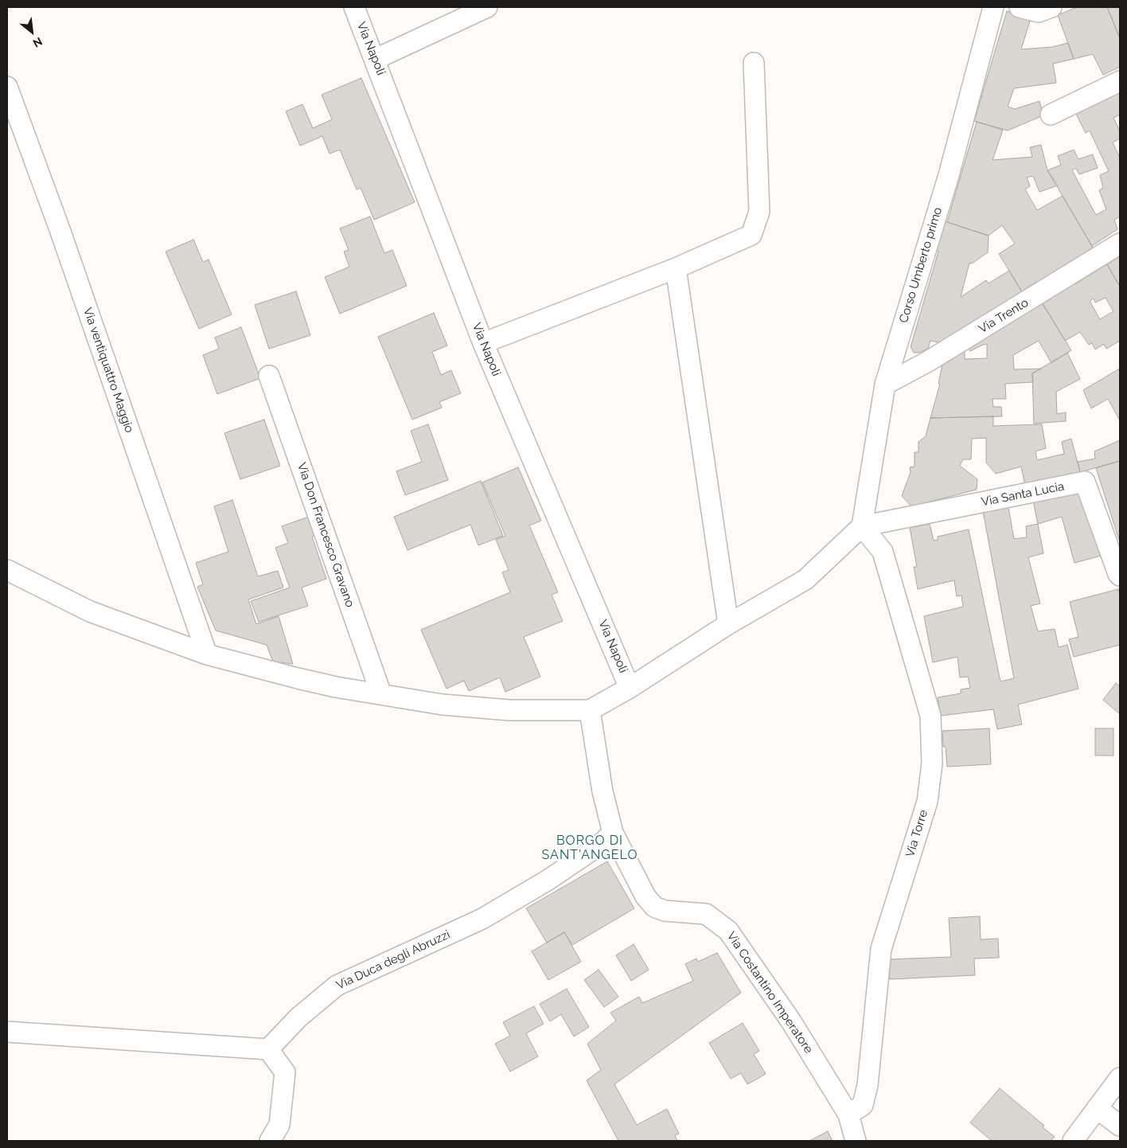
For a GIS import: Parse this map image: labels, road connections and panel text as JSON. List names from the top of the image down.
{
  "streets": {
    "street": [
      "Via Napoli",
      "Corso Umberto primo",
      "Via Trento",
      "Via ventiquattro Maggio",
      "Via Santa Lucia",
      "Via Don Francesco Gravano",
      "Via Torre",
      "Via Duca degli Abruzzi",
      "Via Costantino Imperatore"
    ]
  },
  "crossings": [
    ["Corso Umberto primo", "Via Trento"],
    ["Corso Umberto primo", "Via Santa Lucia"],
    ["Corso Umberto primo", "Via Torre"],
    ["Via Santa Lucia", "Via Torre"],
    ["Via Torre", "Via Costantino Imperatore"],
    ["Via Duca degli Abruzzi", "Via Costantino Imperatore"]
  ],
  "districts": ["BORGO DI SANT'ANGELO"],
  "north": "bottom right"
}
